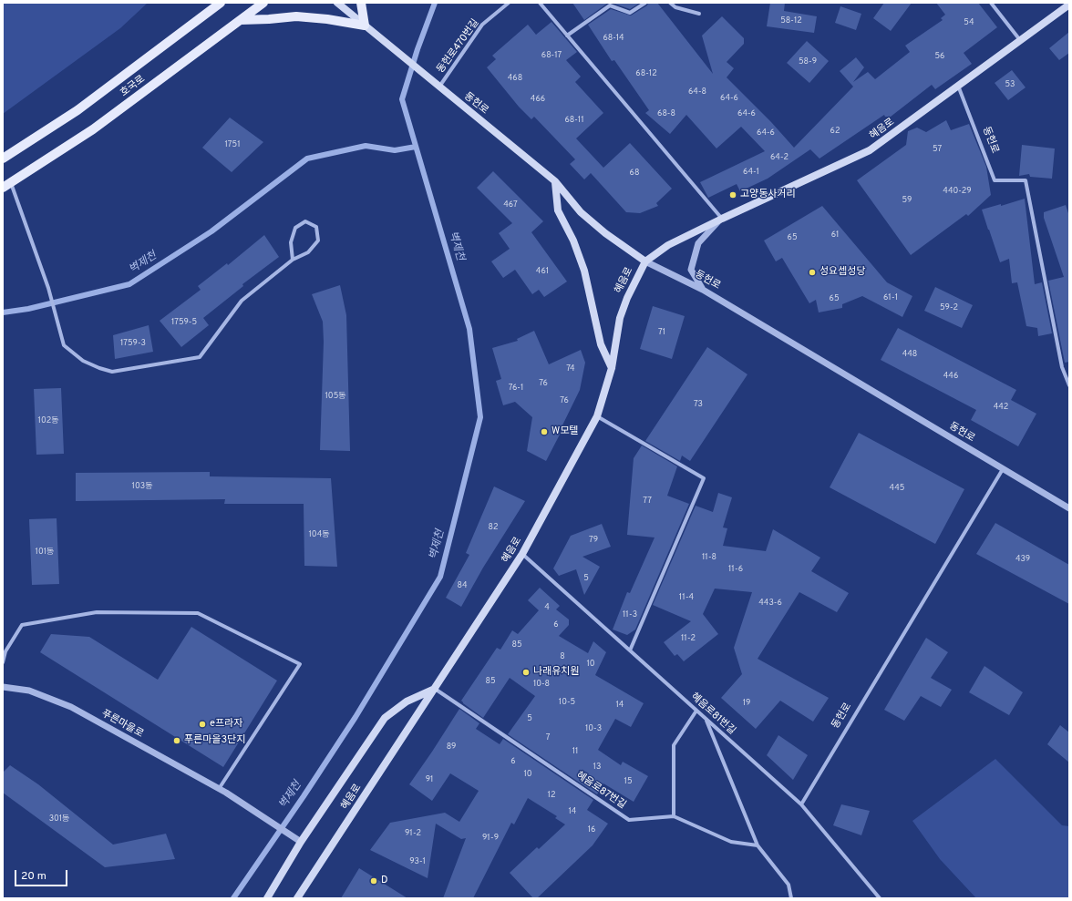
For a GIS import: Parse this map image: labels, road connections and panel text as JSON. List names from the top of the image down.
{
  "streets": {
    "main road": ["호국로", "동헌로", "혜음로"],
    "street": [
      "동헌로470번길",
      "혜음로81번길",
      "푸른마을로",
      "혜음로87번길"
    ]
  },
  "crossings": [
    ["동헌로470번길", "동헌로"],
    ["동헌로", "혜음로"],
    ["동헌로", "혜음로81번길"],
    ["혜음로", "혜음로81번길"],
    ["혜음로", "혜음로87번길"]
  ],
  "water": ["벽제천"],
  "places": [
    "고양동사거리",
    "성요셉성당",
    "W모텔",
    "나래유치원",
    "e프라자",
    "푸른마을3단지",
    "D"
  ],
  "house_numbers": [
    "58-12",
    "54",
    "68-14",
    "68-17",
    "56",
    "58-9",
    "68-12",
    "468",
    "53",
    "64-8",
    "64-6",
    "466",
    "68-8",
    "64-6",
    "68-11",
    "62",
    "64-6",
    "1751",
    "57",
    "64-2",
    "64-1",
    "68",
    "440-29",
    "59",
    "467",
    "61",
    "65",
    "461",
    "61-1",
    "65",
    "59-2",
    "1759-5",
    "71",
    "1759-3",
    "448",
    "74",
    "446",
    "76",
    "76-1",
    "105동",
    "76",
    "73",
    "442",
    "102동",
    "103동",
    "445",
    "77",
    "82",
    "104동",
    "79",
    "101동",
    "11-8",
    "439",
    "11-6",
    "5",
    "84",
    "11-4",
    "443-6",
    "4",
    "11-3",
    "6",
    "11-2",
    "85",
    "8",
    "10",
    "85",
    "10-8",
    "10-5",
    "19",
    "14",
    "5",
    "10-3",
    "7",
    "89",
    "11",
    "6",
    "13",
    "10",
    "91",
    "15",
    "12",
    "14",
    "301동",
    "16",
    "91-2",
    "91-9",
    "93-1"
  ],
  "scale_bar": "20 m"
}
